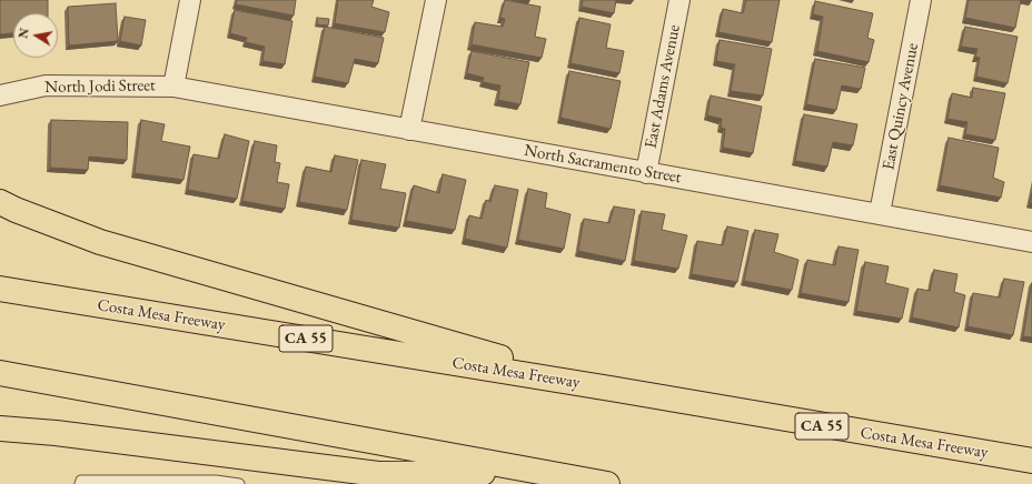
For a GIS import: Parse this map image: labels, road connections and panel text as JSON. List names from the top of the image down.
{
  "streets": {
    "highway": ["Costa Mesa Freeway", "CA 55"],
    "street": [
      "North Jodi Street",
      "East Adams Avenue",
      "East Quincy Avenue",
      "North Sacramento Street"
    ]
  },
  "crossings": [
    ["North Jodi Street", "North Sacramento Street"],
    ["East Adams Avenue", "North Sacramento Street"],
    ["East Quincy Avenue", "North Sacramento Street"]
  ],
  "north": "left"
}
